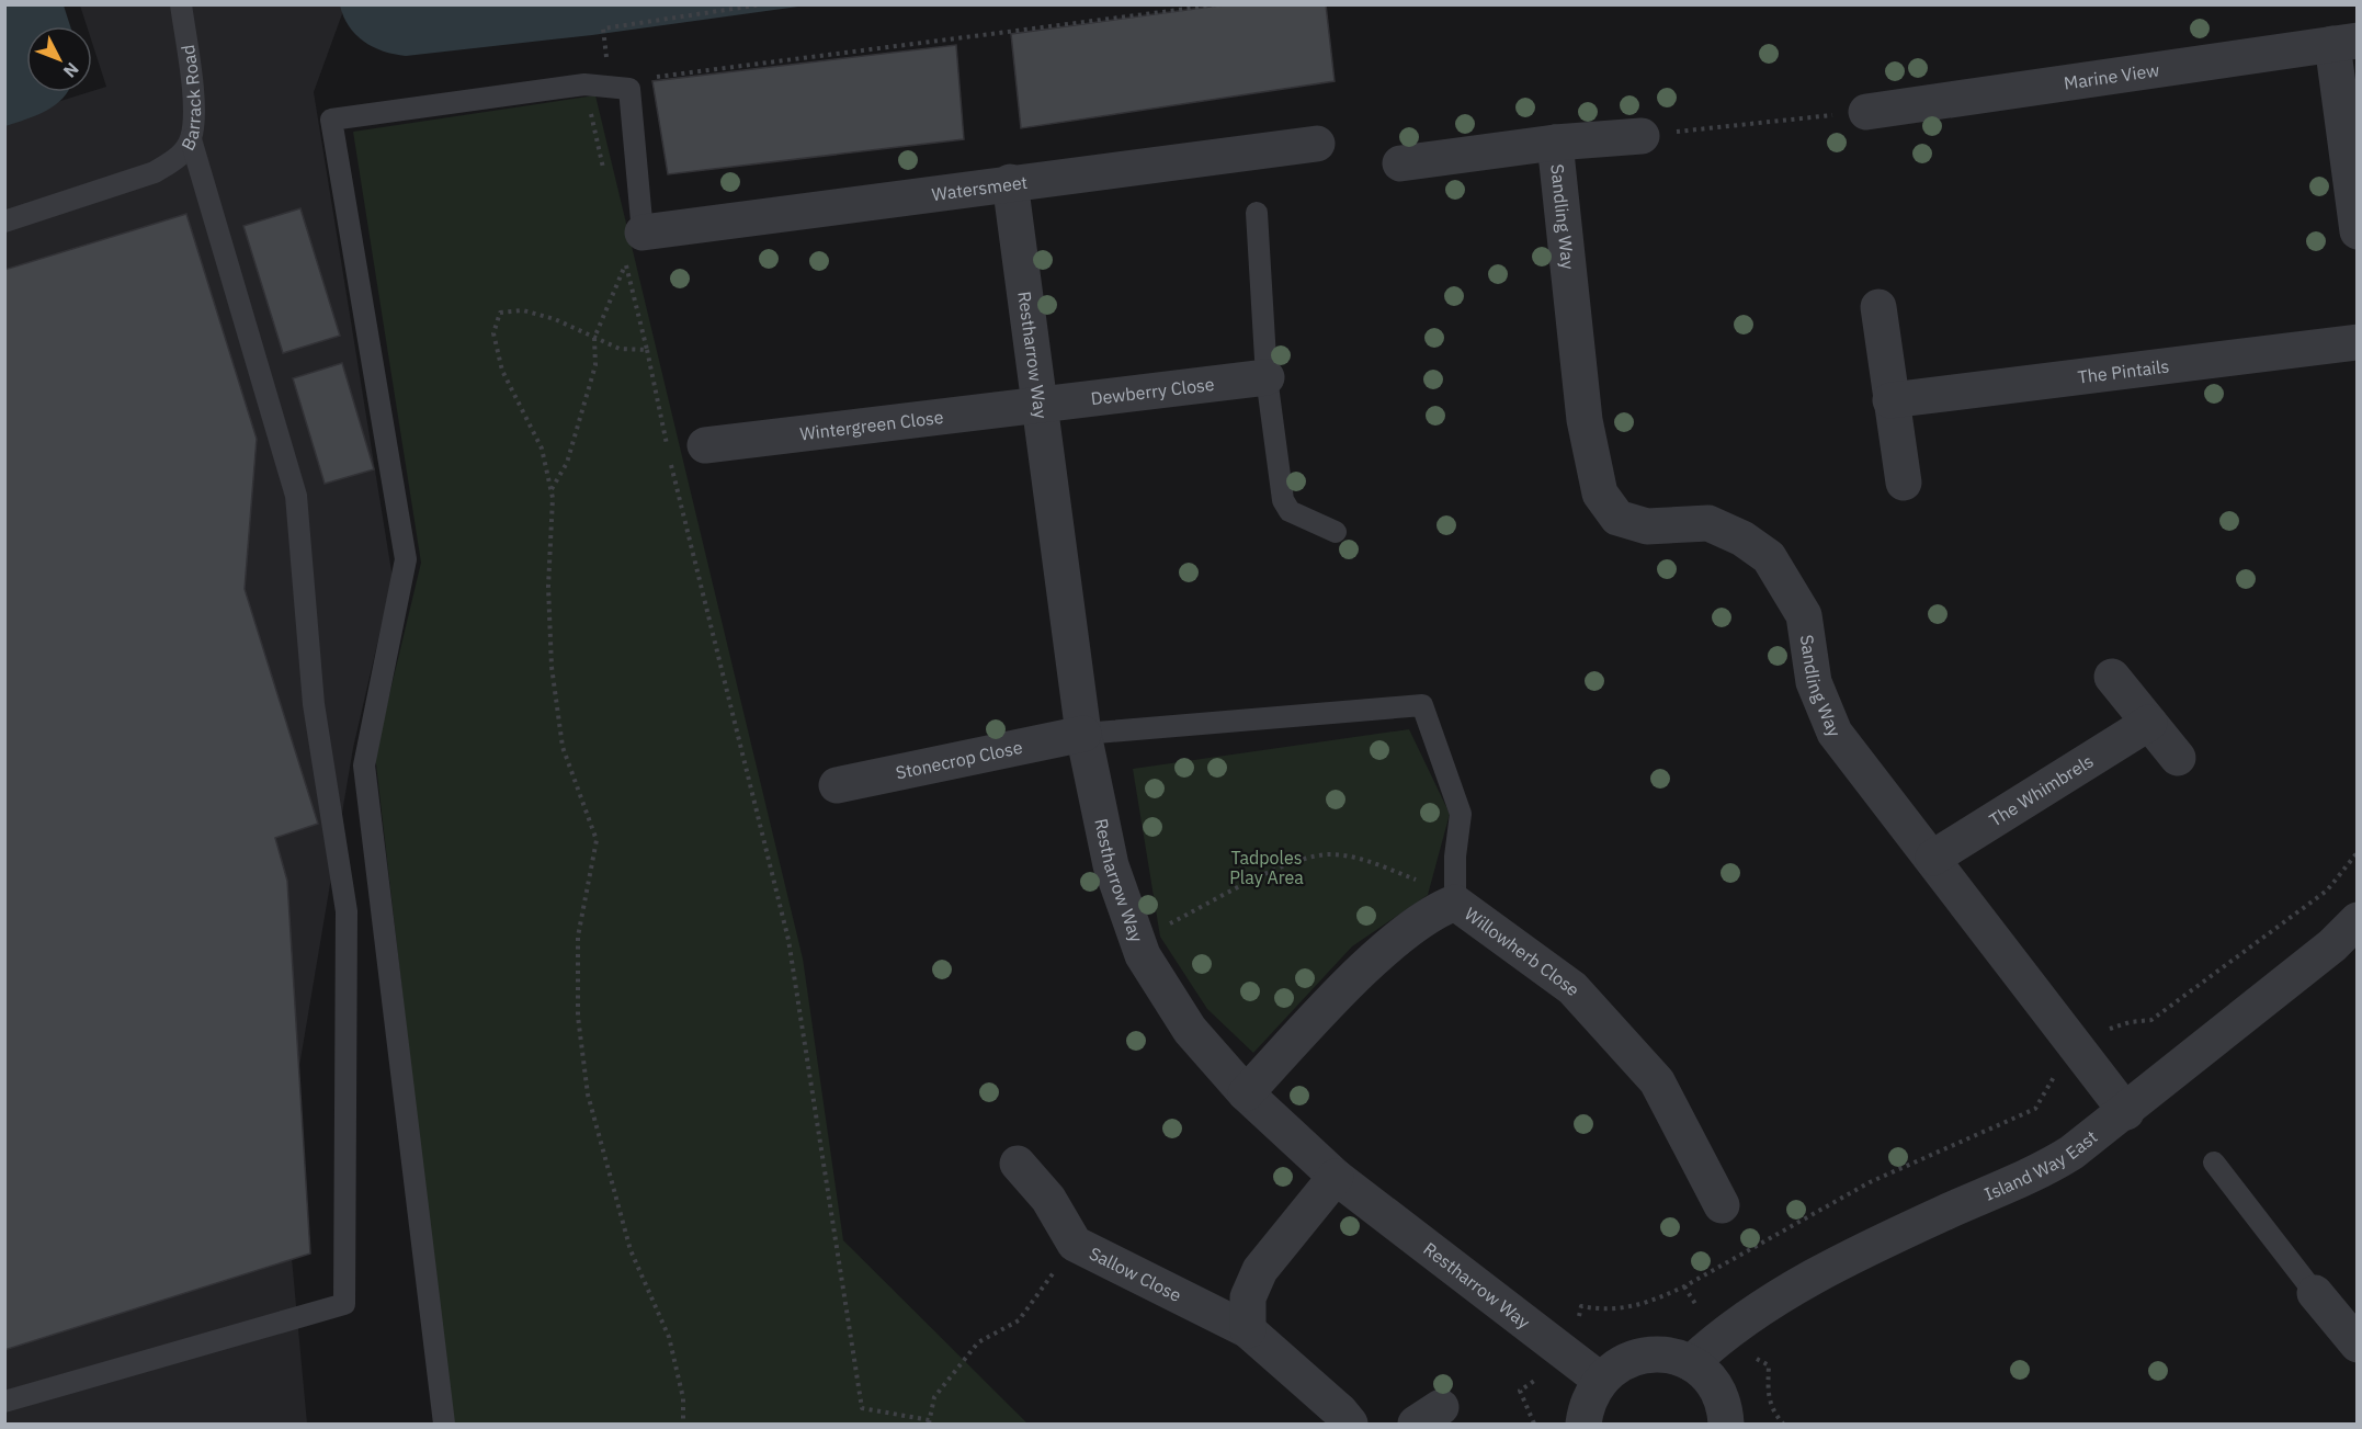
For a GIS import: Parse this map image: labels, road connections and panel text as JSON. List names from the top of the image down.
{
  "streets": {
    "street": [
      "Marine View",
      "Watersmeet",
      "Sandling Way",
      "Restharrow Way",
      "The Pintails",
      "Dewberry Close",
      "Wintergreen Close",
      "Stonecrop Close",
      "The Whimbrels",
      "Willowherb Close",
      "Island Way East",
      "Sallow Close"
    ],
    "lane": ["Barrack Road"]
  },
  "crossings": [
    ["Watersmeet", "Restharrow Way"],
    ["Sandling Way", "The Whimbrels"],
    ["Sandling Way", "Island Way East"],
    ["Restharrow Way", "Dewberry Close"],
    ["Restharrow Way", "Wintergreen Close"],
    ["Restharrow Way", "Stonecrop Close"],
    ["Restharrow Way", "Willowherb Close"],
    ["Dewberry Close", "Wintergreen Close"]
  ],
  "parks": ["Tadpoles Play Area"],
  "north": "bottom right"
}
